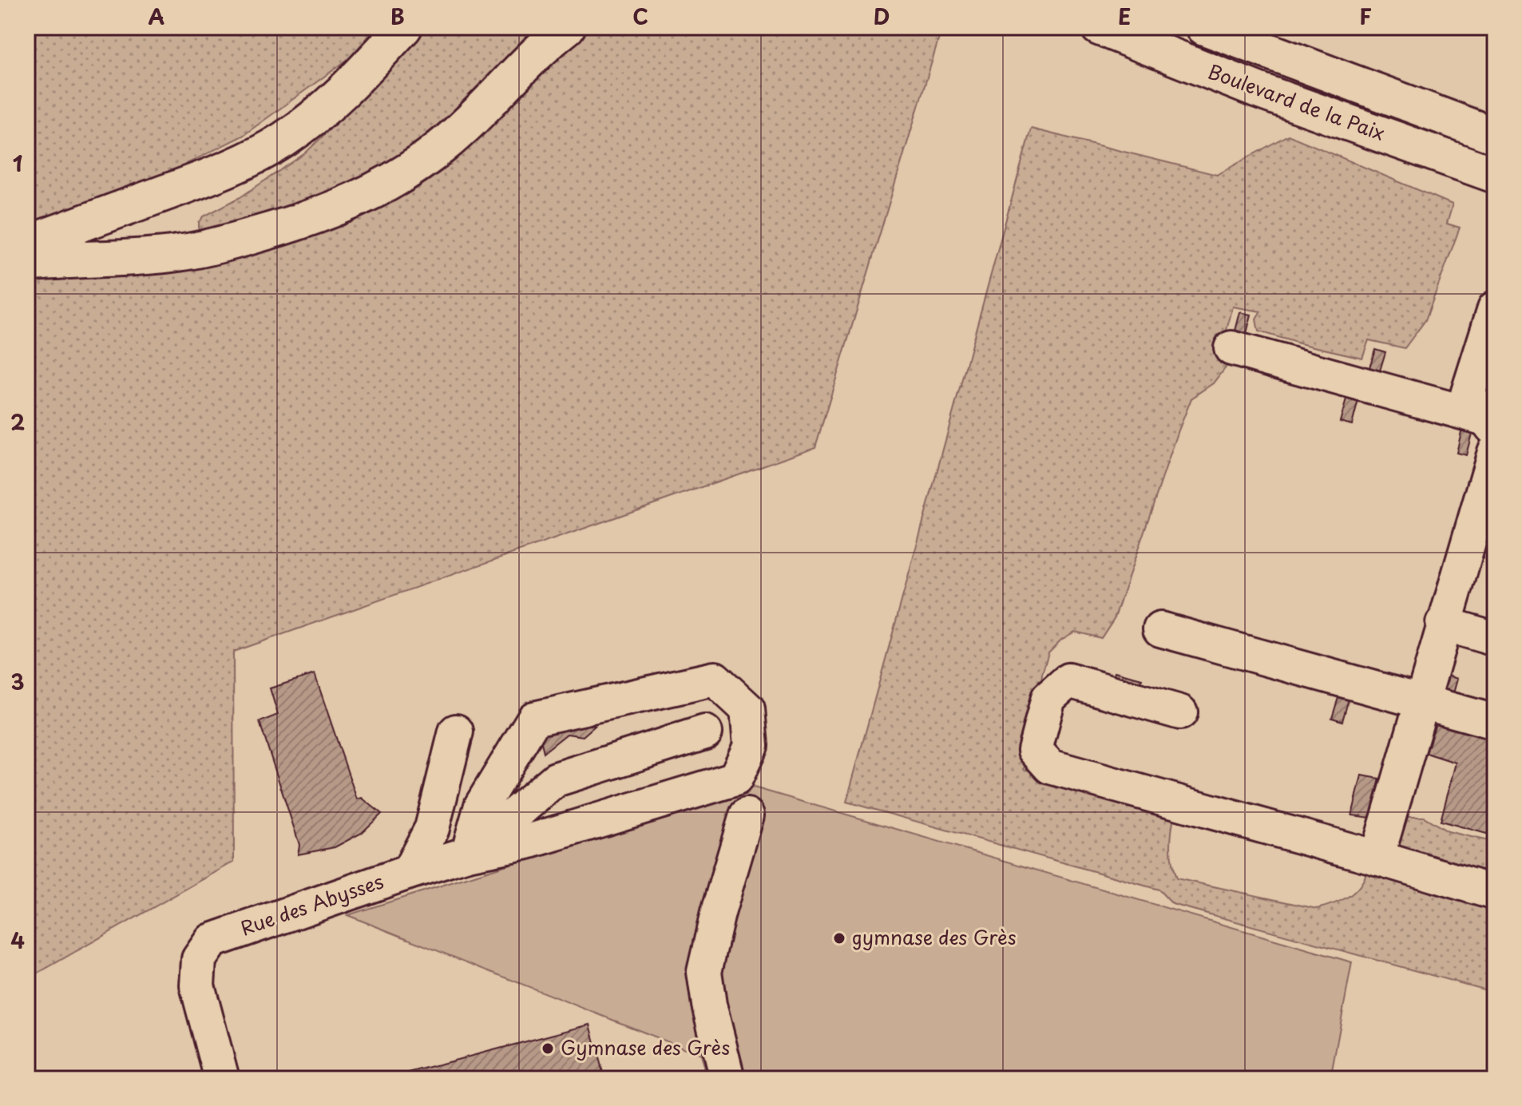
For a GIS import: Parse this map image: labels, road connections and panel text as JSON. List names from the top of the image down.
{
  "streets": {
    "main road": ["Boulevard de la Paix"],
    "street": ["Rue des Abysses"]
  },
  "places": ["gymnase des Grès", "Gymnase des Grès"],
  "grid": {
    "columns": [
      "A",
      "B",
      "C",
      "D",
      "E",
      "F"
    ],
    "rows": [
      "1",
      "2",
      "3",
      "4"
    ]
  }
}
